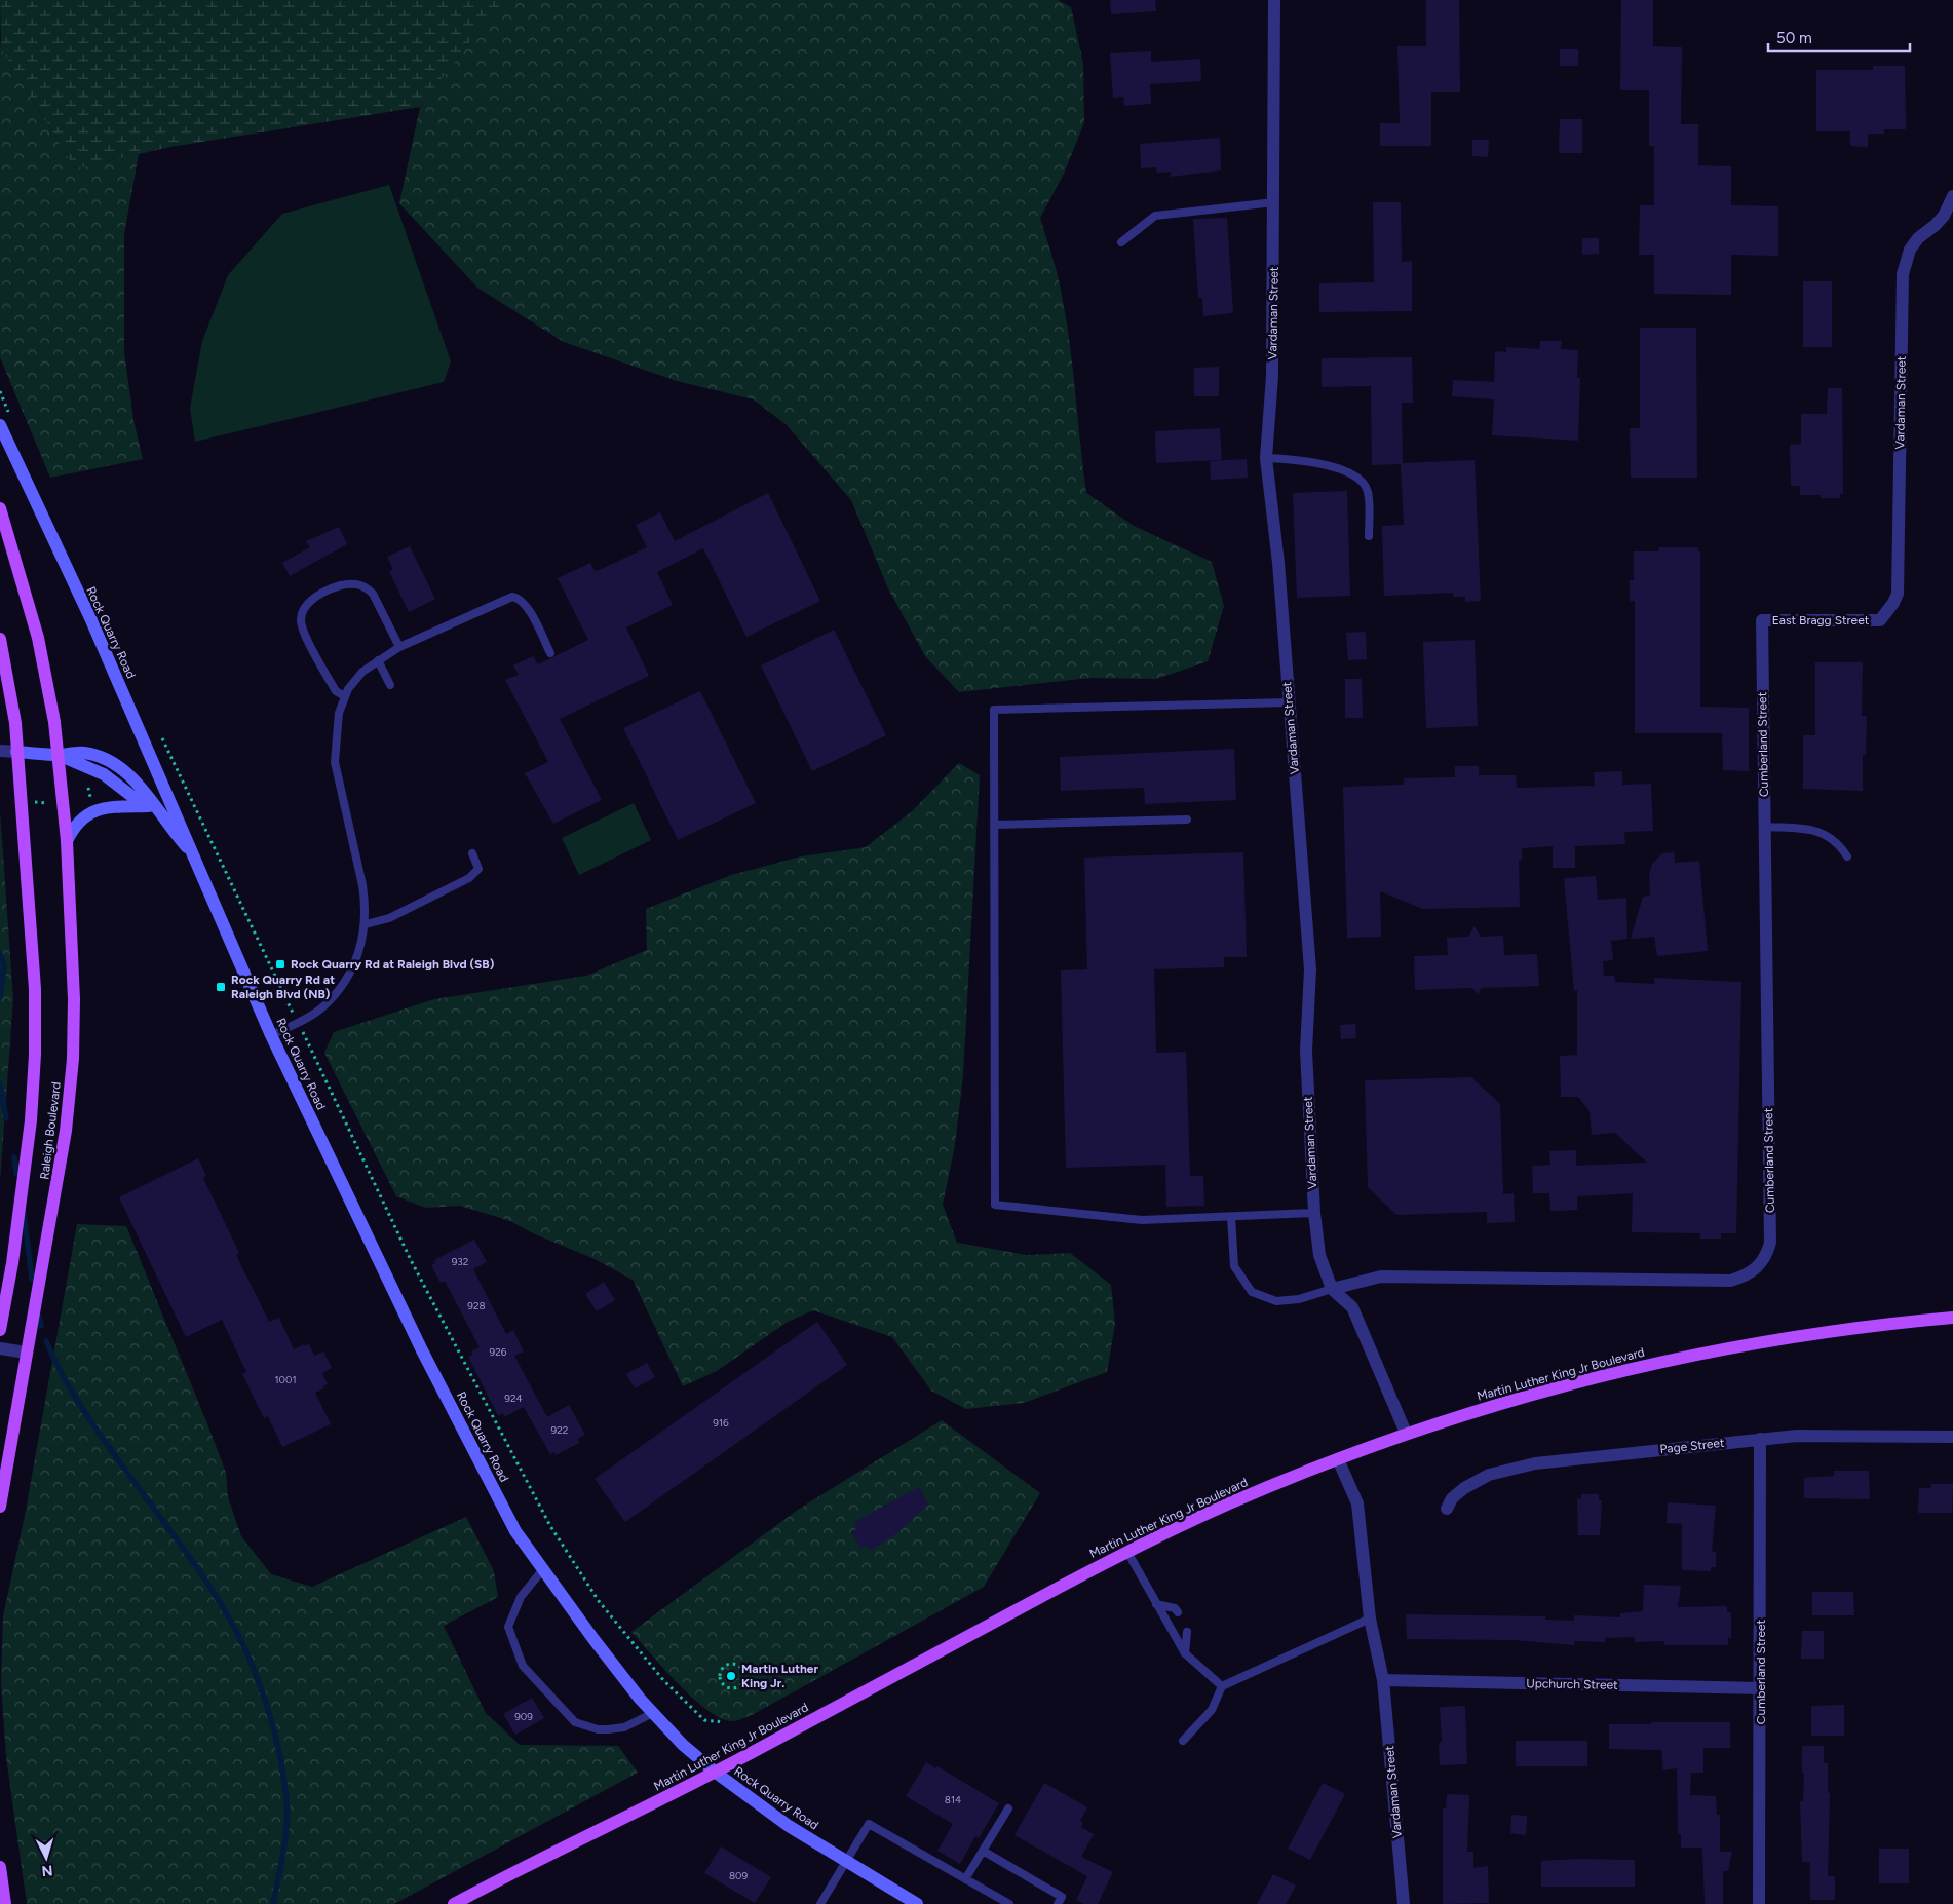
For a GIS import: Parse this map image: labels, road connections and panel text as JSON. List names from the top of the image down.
{
  "streets": {
    "main road": ["Rock Quarry Road", "Raleigh Boulevard", "Martin Luther King Jr Boulevard"],
    "street": [
      "Vardaman Street",
      "East Bragg Street",
      "Cumberland Street",
      "Page Street",
      "Upchurch Street"
    ]
  },
  "crossings": [
    ["Vardaman Street", "East Bragg Street"],
    ["Vardaman Street", "Cumberland Street"],
    ["Vardaman Street", "Martin Luther King Jr Boulevard"],
    ["Vardaman Street", "Upchurch Street"],
    ["East Bragg Street", "Cumberland Street"],
    ["Rock Quarry Road", "Raleigh Boulevard"],
    ["Rock Quarry Road", "Martin Luther King Jr Boulevard"],
    ["Cumberland Street", "Page Street"],
    ["Cumberland Street", "Upchurch Street"]
  ],
  "places": {
    "transit": ["Rock Quarry Rd at Raleigh Blvd (SB)", "Rock Quarry Rd at Raleigh Blvd (NB)"],
    "other": ["Martin Luther King Jr."]
  },
  "house_numbers": [
    "932",
    "928",
    "926",
    "1001",
    "924",
    "916",
    "922",
    "909",
    "814",
    "809"
  ],
  "scale_bar": "50 m",
  "north": "bottom"
}
